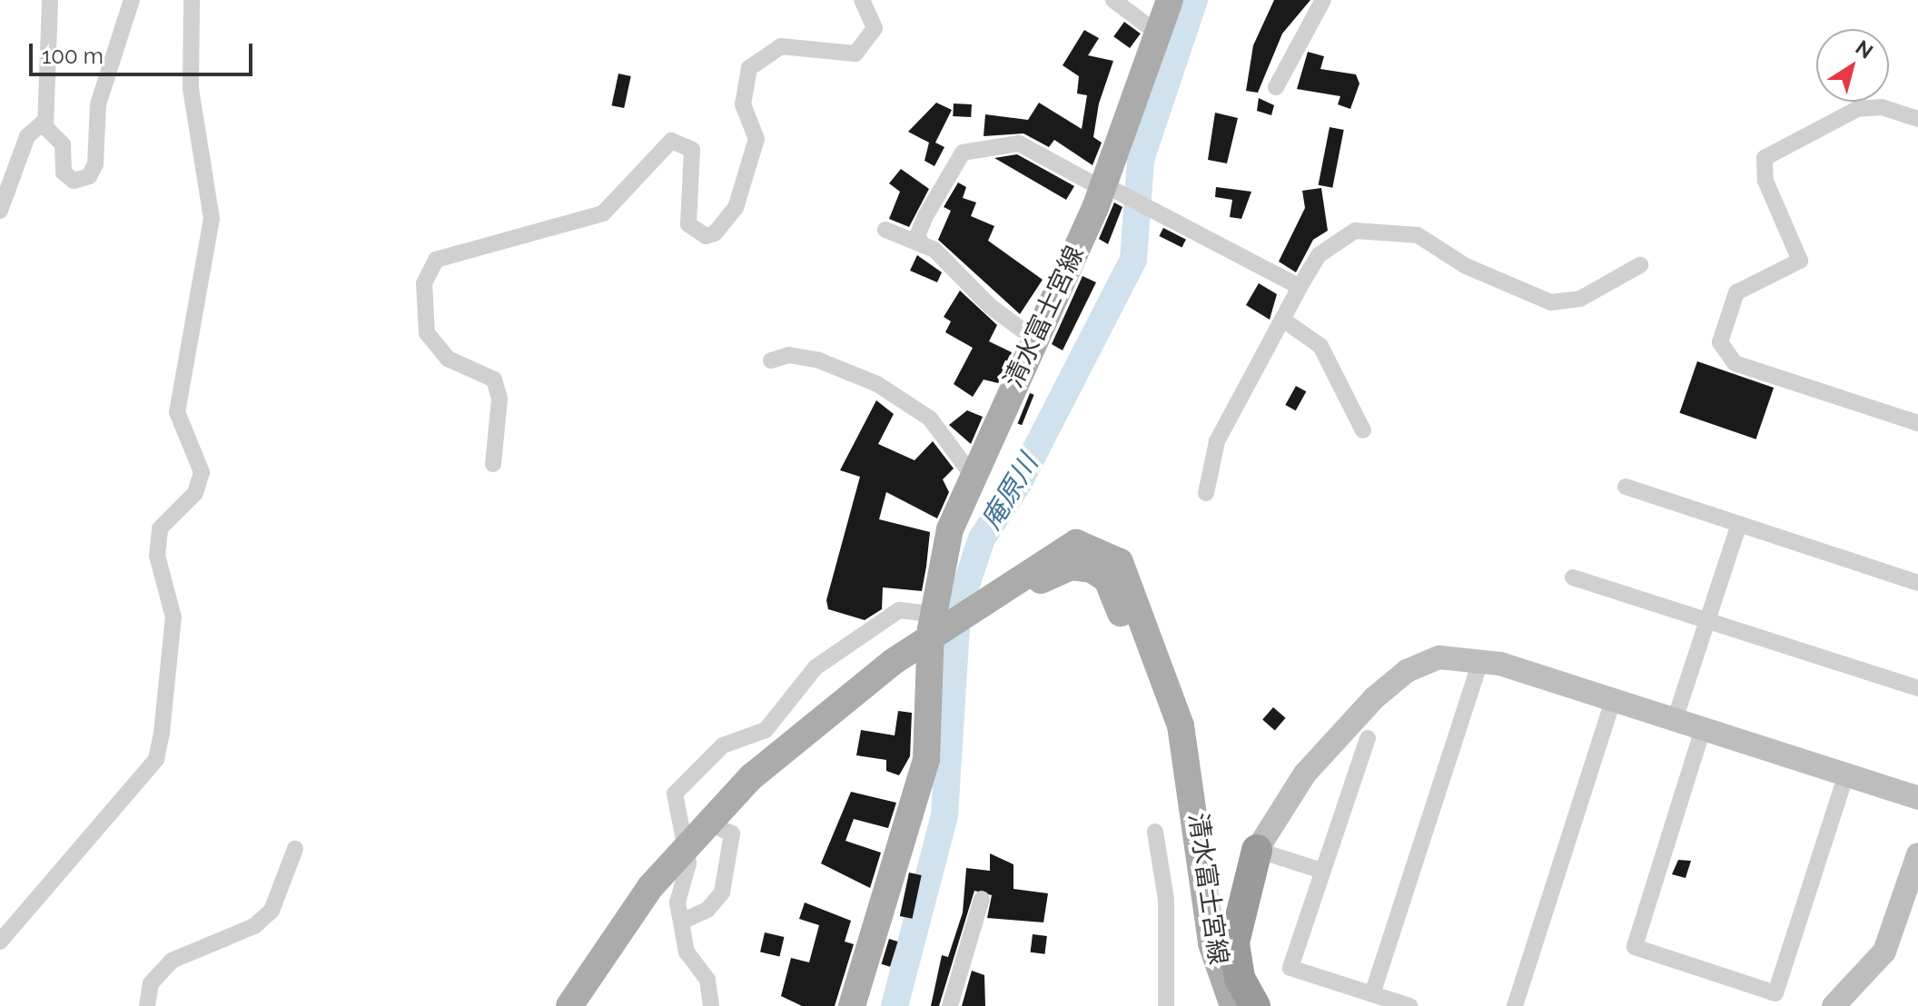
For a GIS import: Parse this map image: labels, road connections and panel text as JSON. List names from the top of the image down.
{
  "streets": {
    "main road": ["清水富士宮線"]
  },
  "water": ["庵原川"],
  "scale_bar": "100 m",
  "north": "top right"
}
